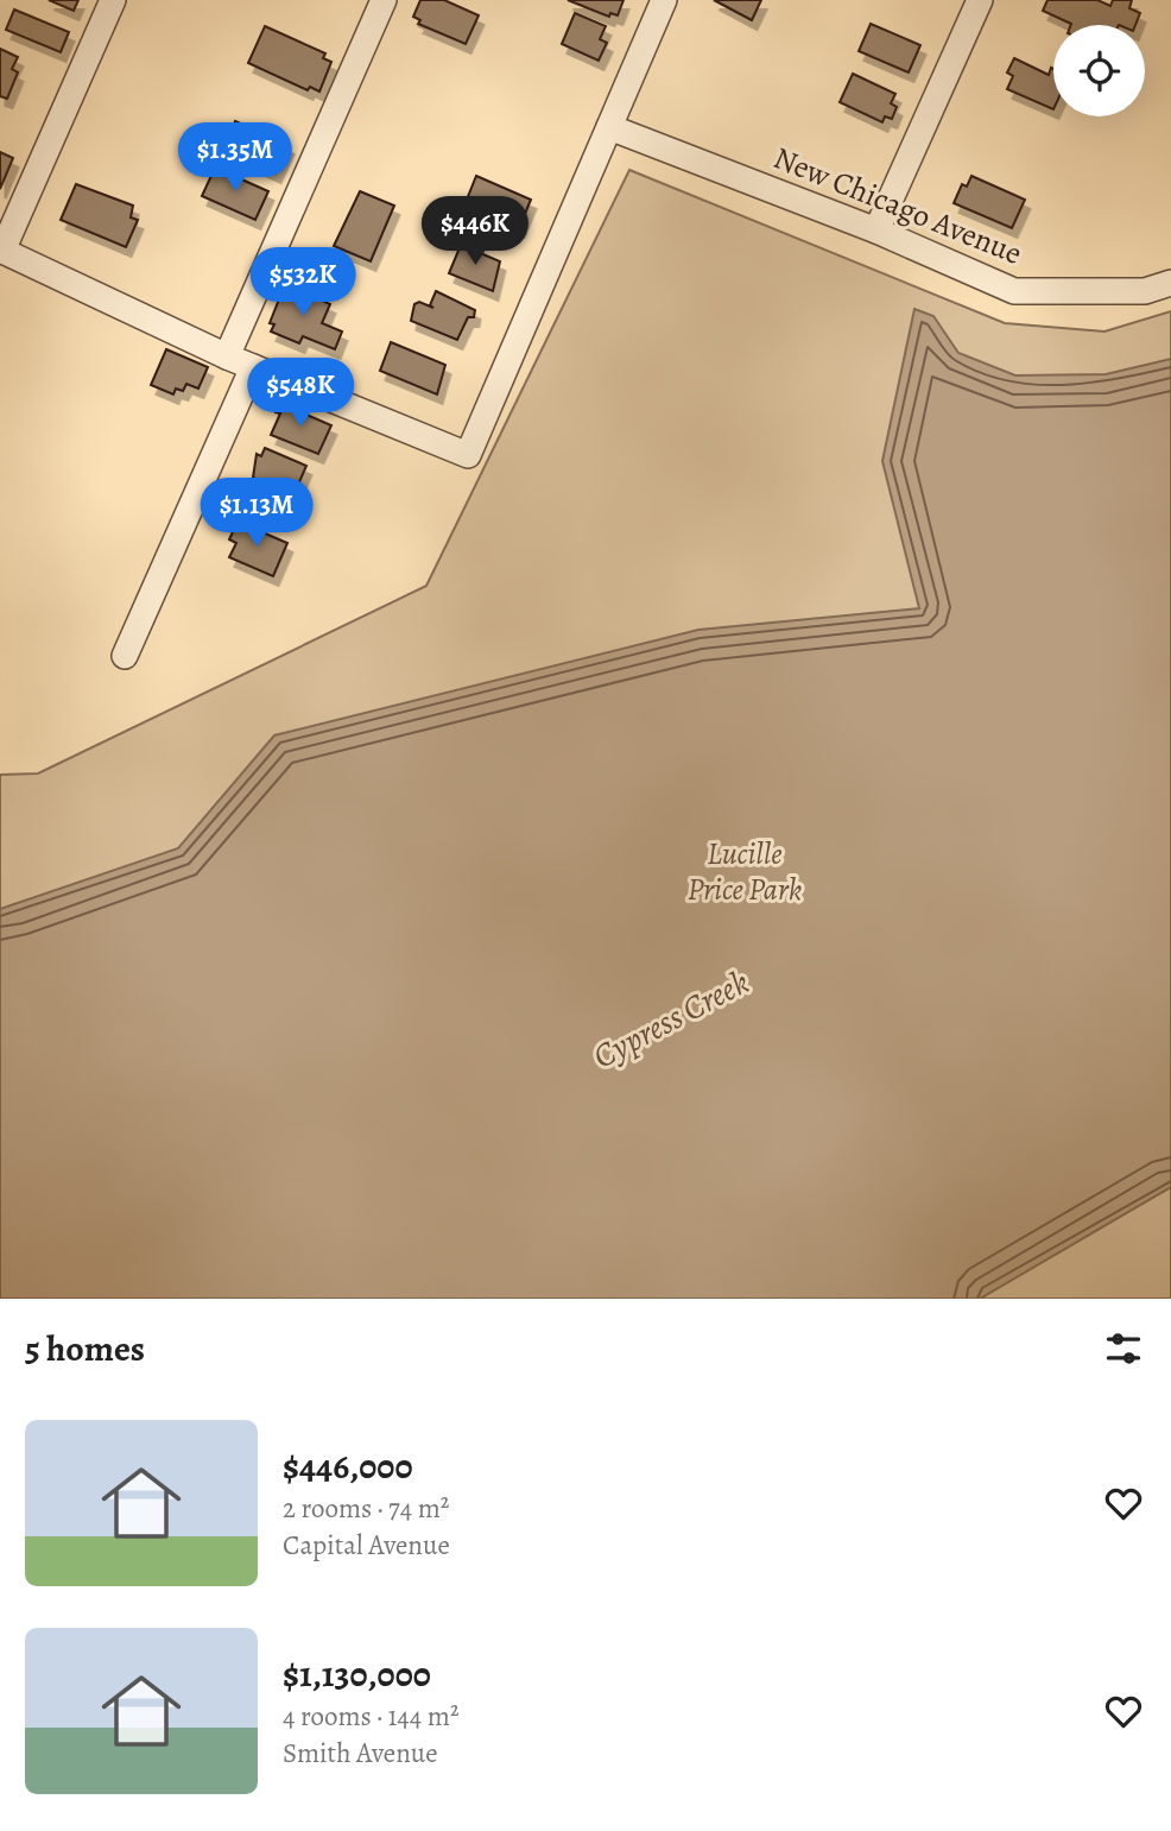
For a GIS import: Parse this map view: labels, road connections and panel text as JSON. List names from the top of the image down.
{
  "streets": {
    "street": ["New Chicago Avenue"]
  },
  "water": ["Cypress Creek"],
  "parks": ["Lucille Price Park"],
  "page": {
    "price": [
      "$1.35M",
      "$446K",
      "$532K",
      "$548K",
      "$1.13M"
    ],
    "heading": "5 homes",
    "list": [
      {
        "name": "$446,000",
        "note": "2 rooms · 74 m² · Capital Avenue"
      },
      {
        "name": "$1,130,000",
        "note": "4 rooms · 144 m² · Smith Avenue"
      }
    ]
  }
}
